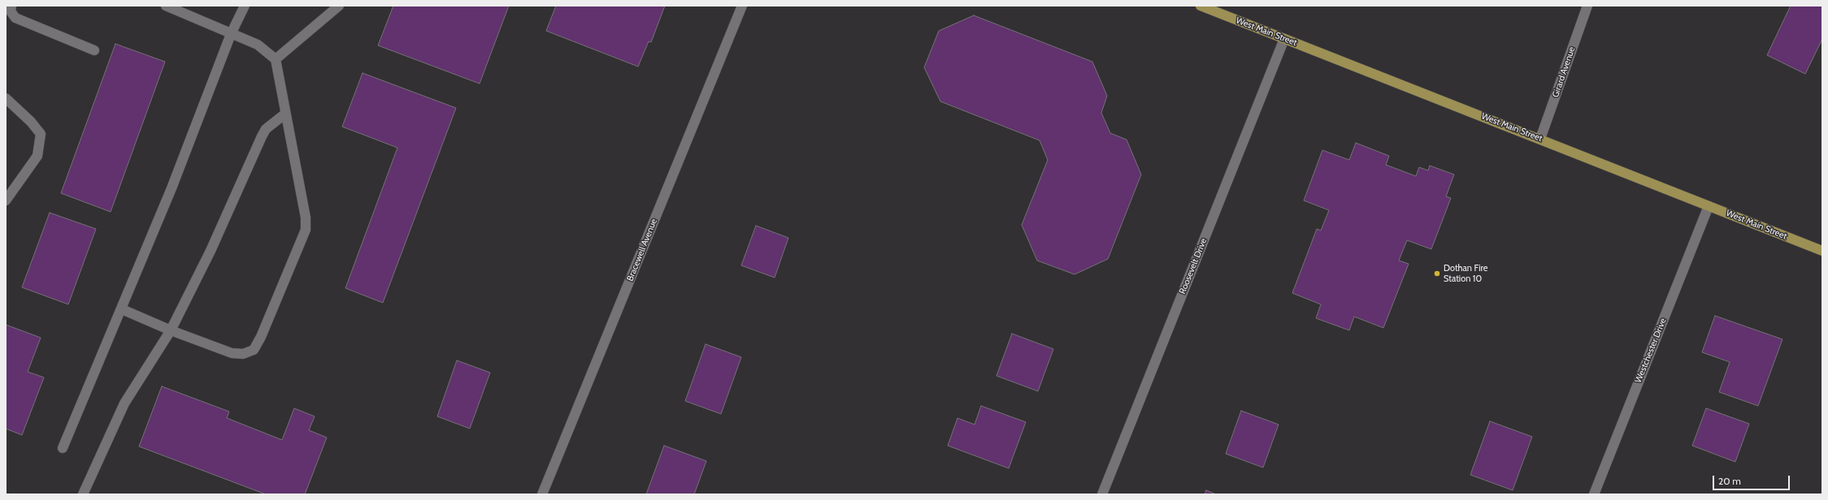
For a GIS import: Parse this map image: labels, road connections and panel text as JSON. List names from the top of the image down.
{
  "streets": {
    "main road": ["West Main Street"],
    "street": [
      "Girard Avenue",
      "Bracewell Avenue",
      "Roosevelt Drive",
      "Westchester Drive"
    ]
  },
  "crossings": [
    ["West Main Street", "Girard Avenue"],
    ["West Main Street", "Roosevelt Drive"],
    ["West Main Street", "Westchester Drive"]
  ],
  "places": ["Dothan Fire Station 10"],
  "scale_bar": "20 m"
}
